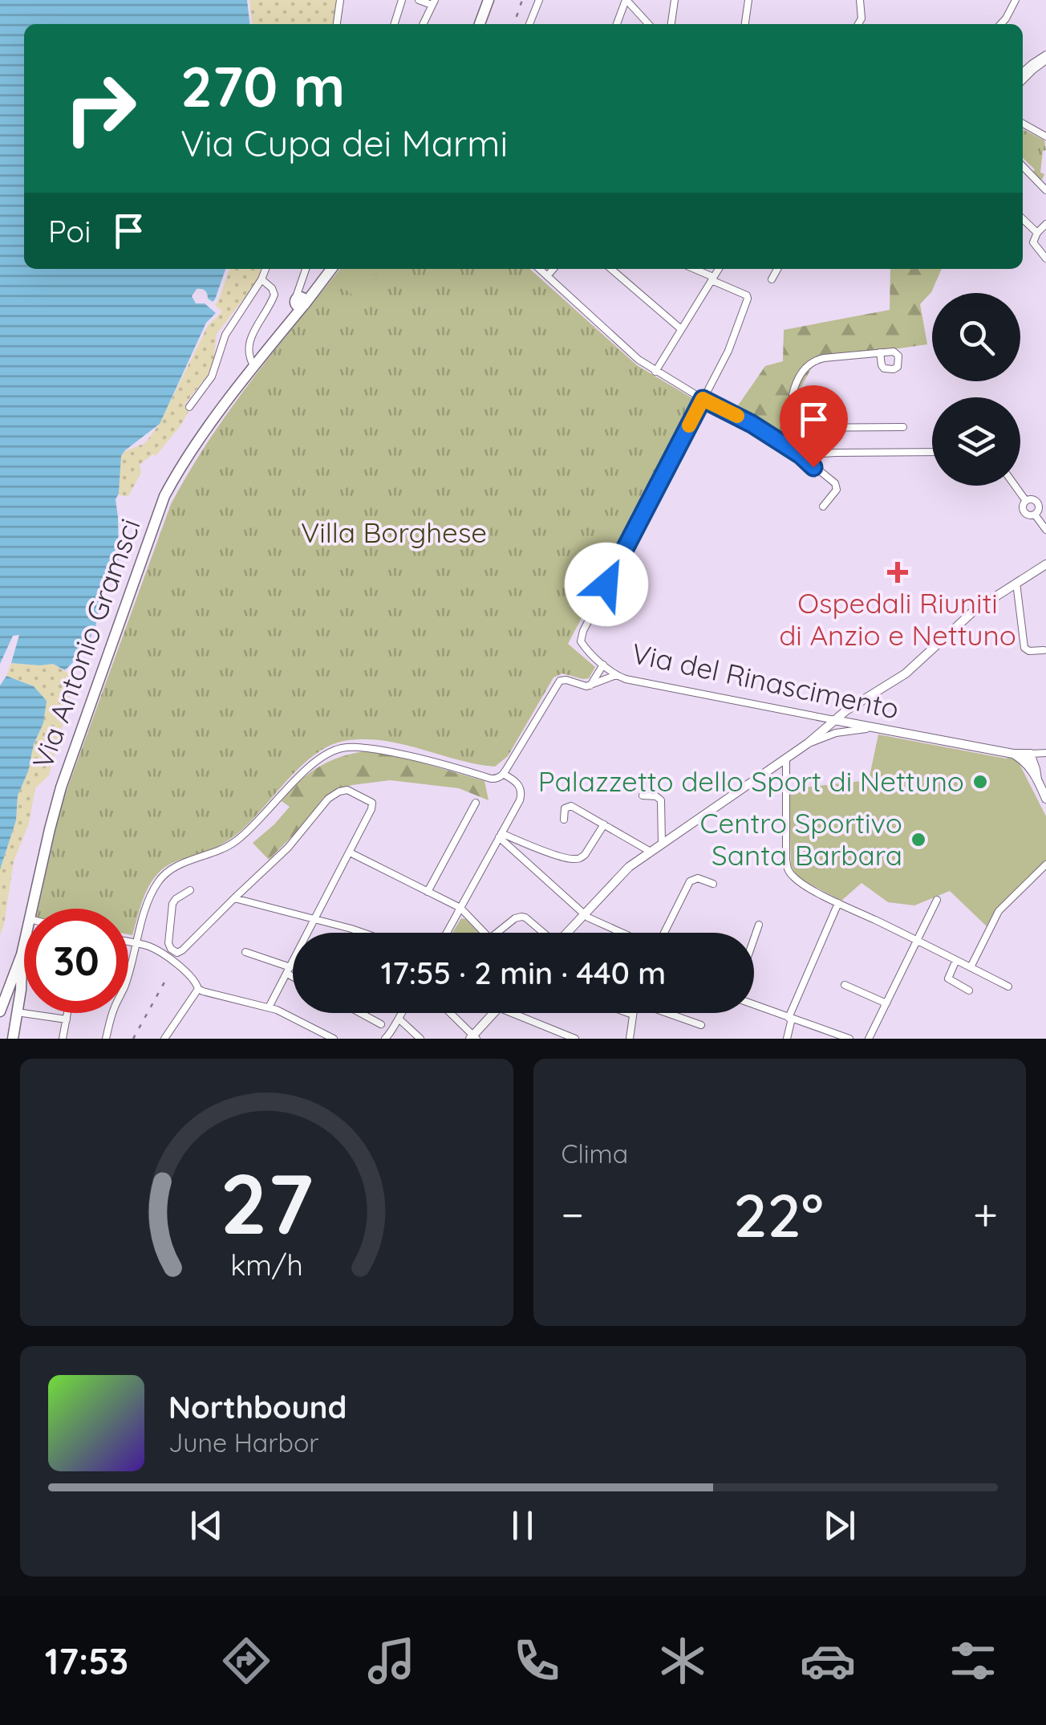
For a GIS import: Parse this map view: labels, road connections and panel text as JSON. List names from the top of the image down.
{
  "streets": {
    "main road": ["Via Antonio Gramsci"],
    "street": ["Via del Rinascimento"]
  },
  "parks": ["Villa Borghese"],
  "places": {
    "health": ["Ospedali Riuniti di Anzio e Nettuno"],
    "other": ["Palazzetto dello Sport di Nettuno", "Centro Sportivo Santa Barbara"]
  },
  "page": {
    "turn": ["270 m", "Via Cupa dei Marmi"],
    "then": "Poi",
    "limit": "30",
    "trip": "17:55 · 2 min · 440 m",
    "tile": "Clima",
    "heat": ["−", "22°", "+"],
    "song": ["Northbound", "June Harbor"],
    "tabs": "17:53",
    "gauge": ["27", "km/h"]
  }
}
